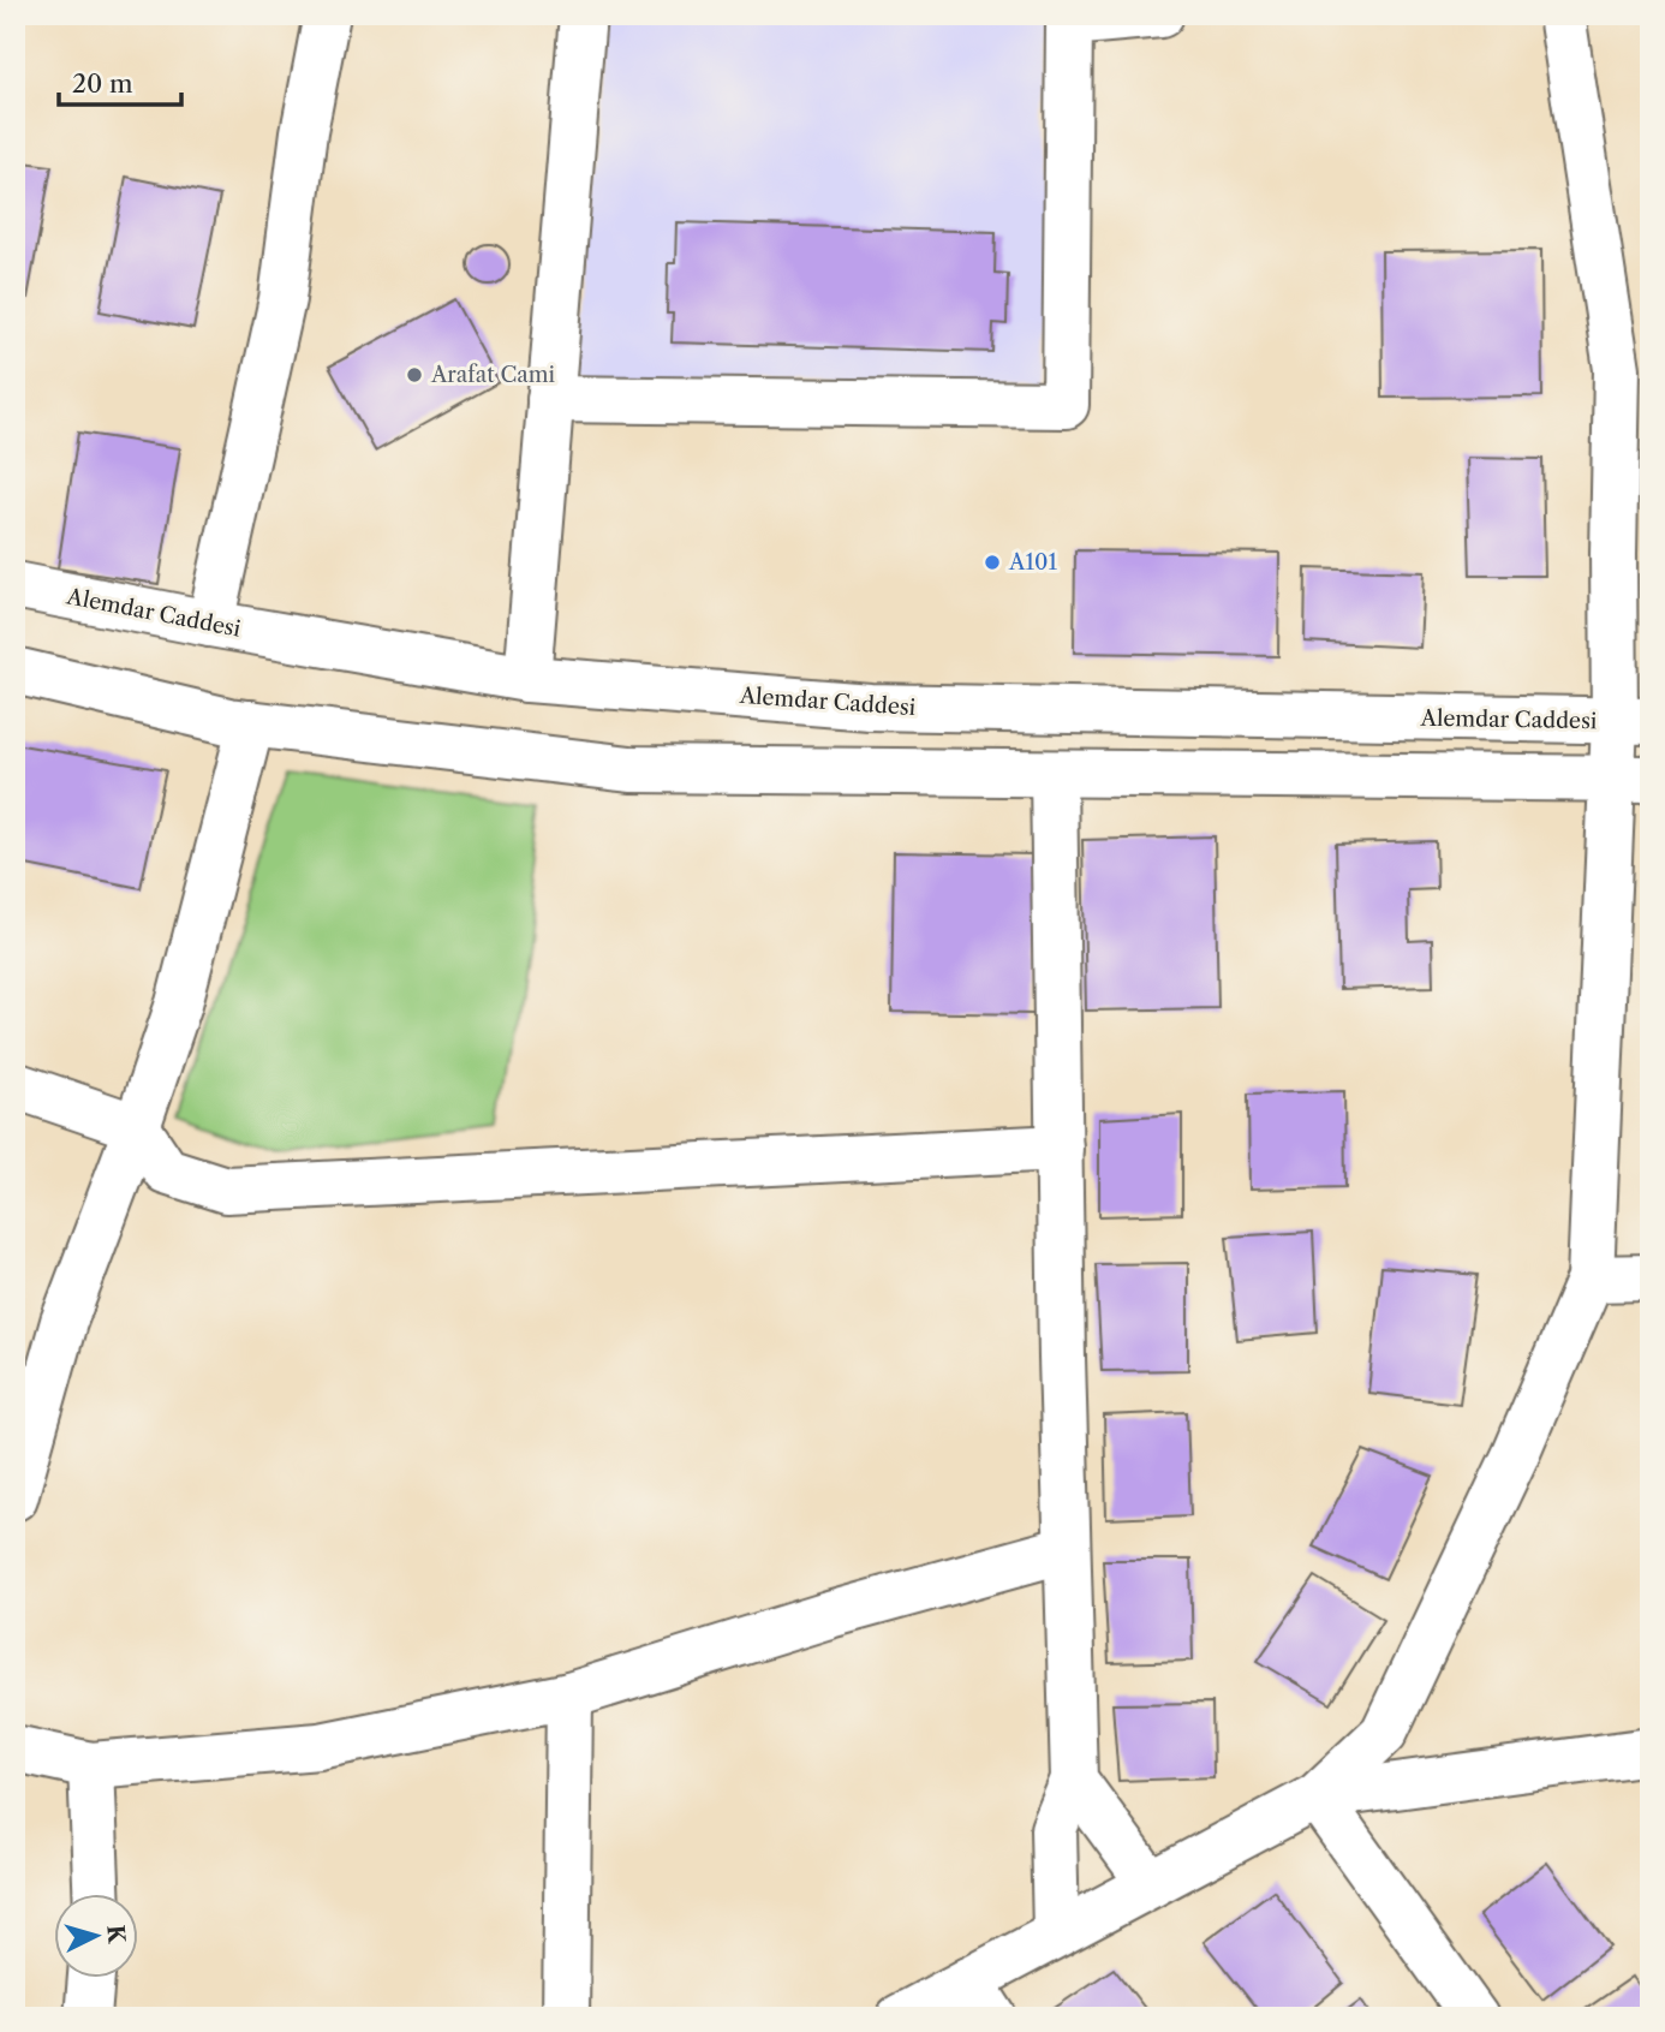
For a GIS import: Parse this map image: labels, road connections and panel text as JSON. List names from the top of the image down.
{
  "streets": {
    "street": ["Alemdar Caddesi"]
  },
  "places": ["Arafat Cami", "A101"],
  "scale_bar": "20 m",
  "north": "right"
}
